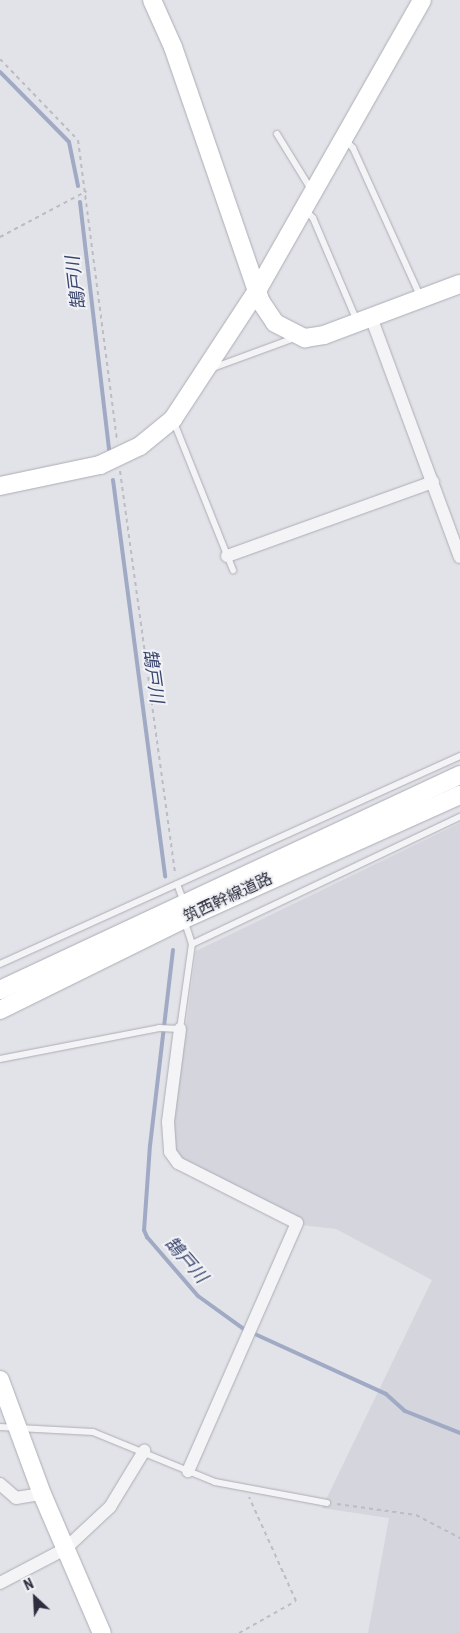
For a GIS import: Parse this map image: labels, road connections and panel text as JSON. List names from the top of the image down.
{
  "streets": {
    "street": ["筑西幹線道路"]
  },
  "water": ["鵠戸川"],
  "north": "top left"
}
